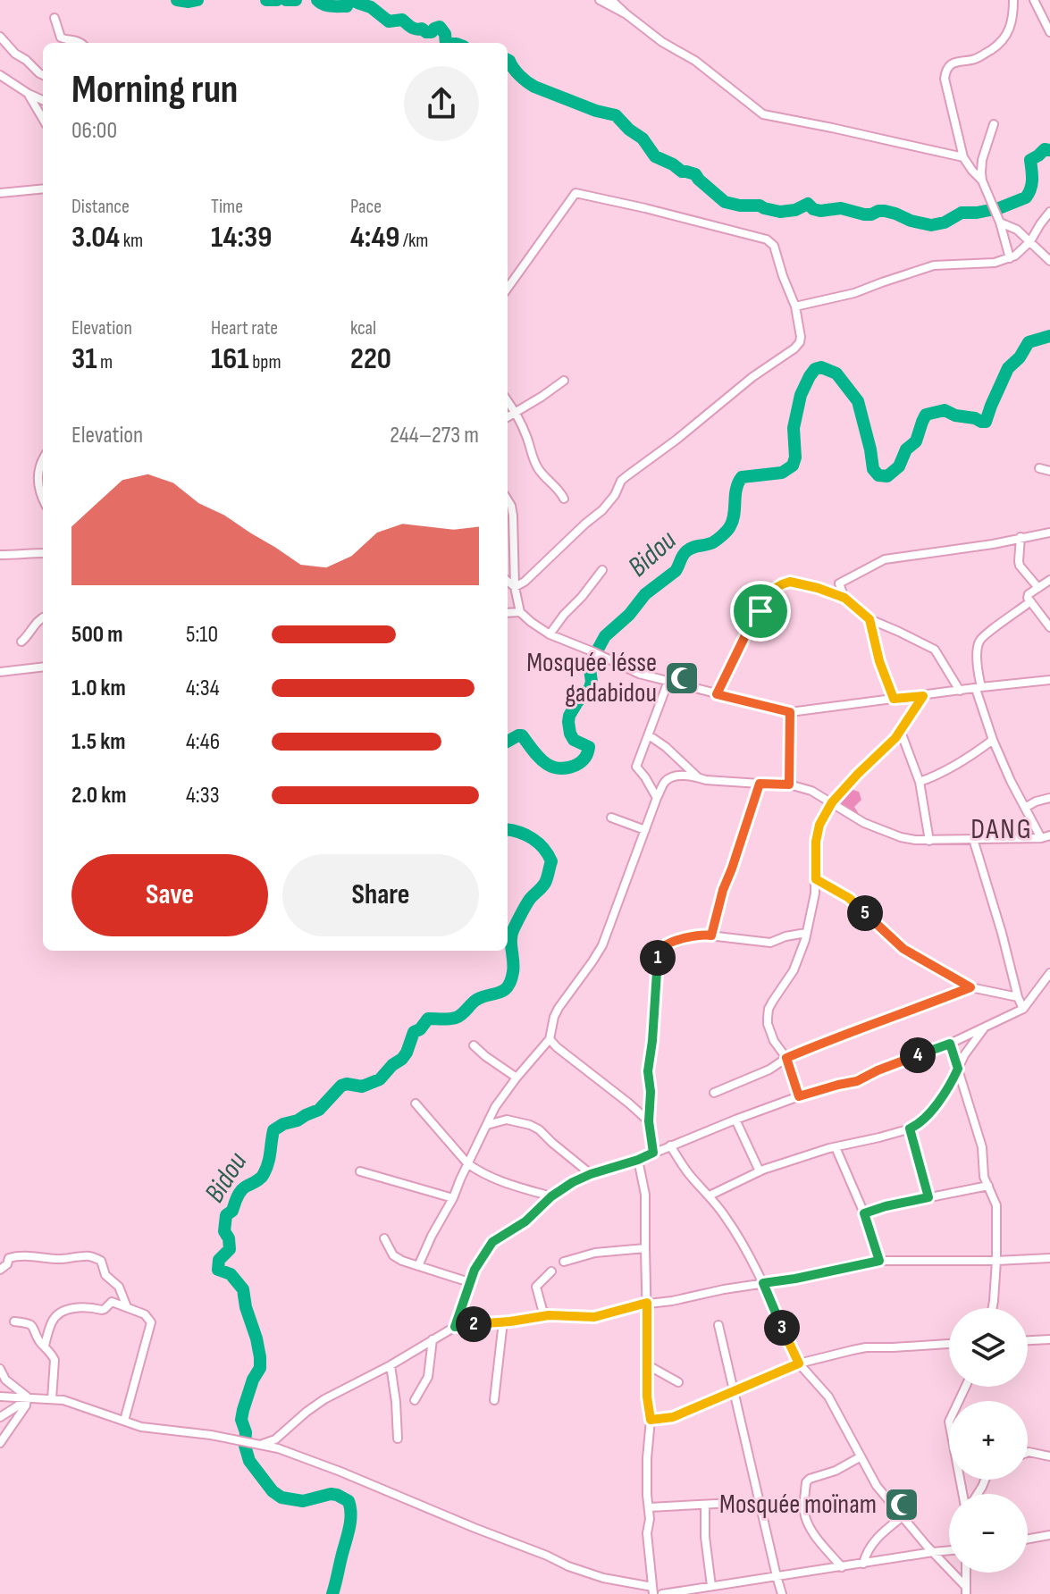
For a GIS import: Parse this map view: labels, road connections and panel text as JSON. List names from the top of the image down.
{
  "districts": ["DANG"],
  "water": ["Bidou"],
  "places": {
    "mosque": ["Mosquée lésse gadabidou", "Mosquée moïnam"]
  },
  "page": {
    "heading": ["Morning run", "06:00"],
    "stats": [
      ["Distance", "3.04 km"],
      ["Time", "14:39"],
      ["Pace", "4:49 /km"],
      ["Elevation", "31 m"],
      ["Heart rate", "161 bpm"],
      ["kcal", "220"]
    ],
    "chart": ["Elevation", "244–273 m"],
    "list": [
      {
        "name": "500 m",
        "note": "5:10"
      },
      {
        "name": "1.0 km",
        "note": "4:34"
      },
      {
        "name": "1.5 km",
        "note": "4:46"
      },
      {
        "name": "2.0 km",
        "note": "4:33"
      }
    ],
    "buttons": ["Save", "Share"],
    "pins": [
      "5",
      "1",
      "4",
      "2",
      "3"
    ],
    "map_buttons": ["+", "−"]
  }
}
